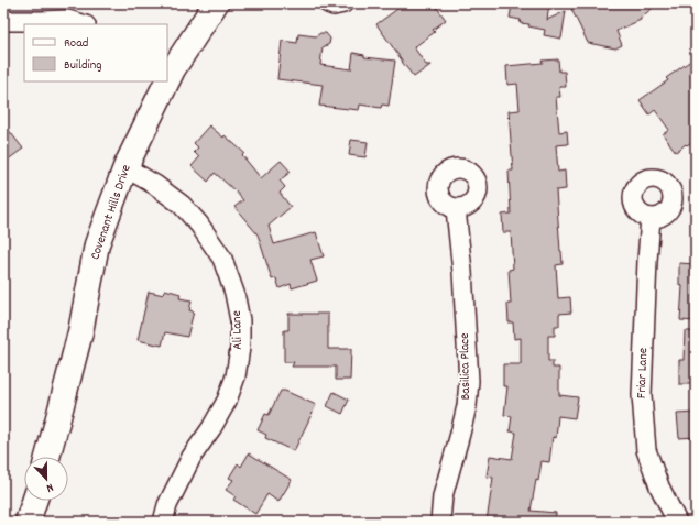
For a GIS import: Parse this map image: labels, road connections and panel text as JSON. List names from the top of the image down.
{
  "streets": {
    "street": [
      "Covenant Hills Drive",
      "Ali Lane",
      "Basilica Place",
      "Friar Lane"
    ]
  },
  "crossings": [
    ["Covenant Hills Drive", "Ali Lane"]
  ],
  "legend": ["Road", "Building"],
  "north": "bottom"
}
